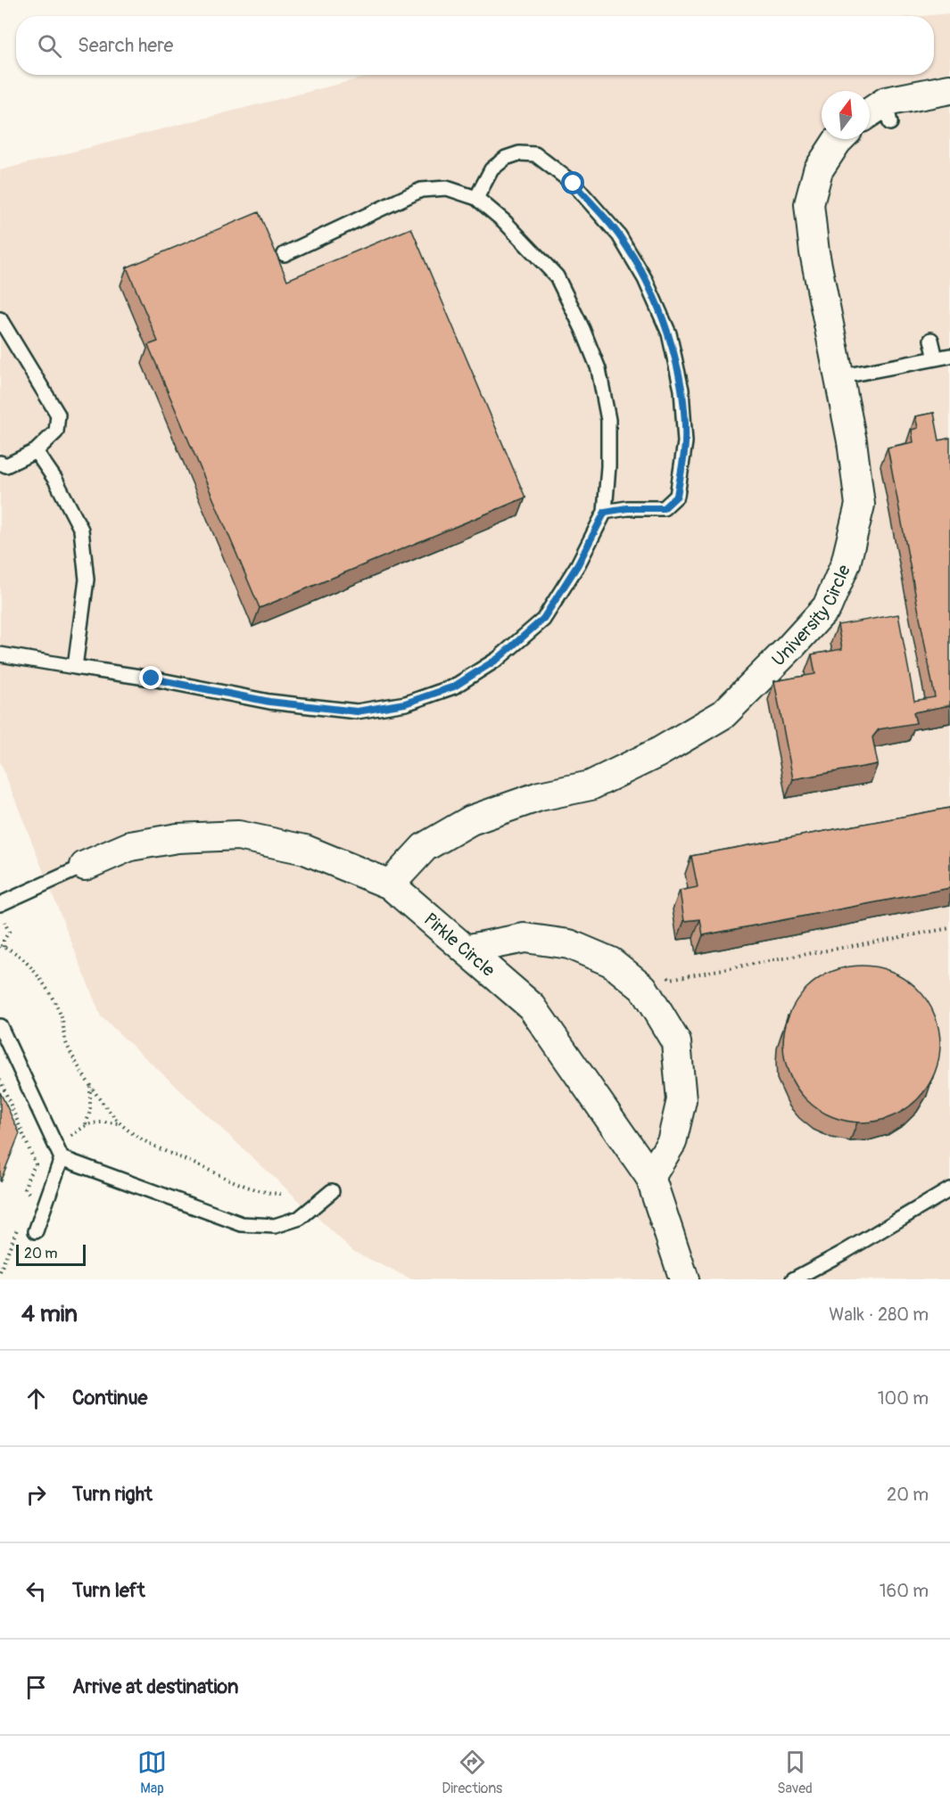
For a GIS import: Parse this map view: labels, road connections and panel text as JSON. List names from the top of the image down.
{
  "streets": {
    "street": ["University Circle", "Pirkle Circle"]
  },
  "crossings": [
    ["University Circle", "Pirkle Circle"]
  ],
  "scale_bar": "20 m",
  "north": "top",
  "page": {
    "search": "Search here",
    "scale": "20 m",
    "heading": ["4 min", "Walk · 280 m"],
    "list": [
      ["Continue", "100 m"],
      ["Turn right", "20 m"],
      ["Turn left", "160 m"],
      "Arrive at destination"
    ],
    "nav": ["Map", "Directions", "Saved"]
  }
}
